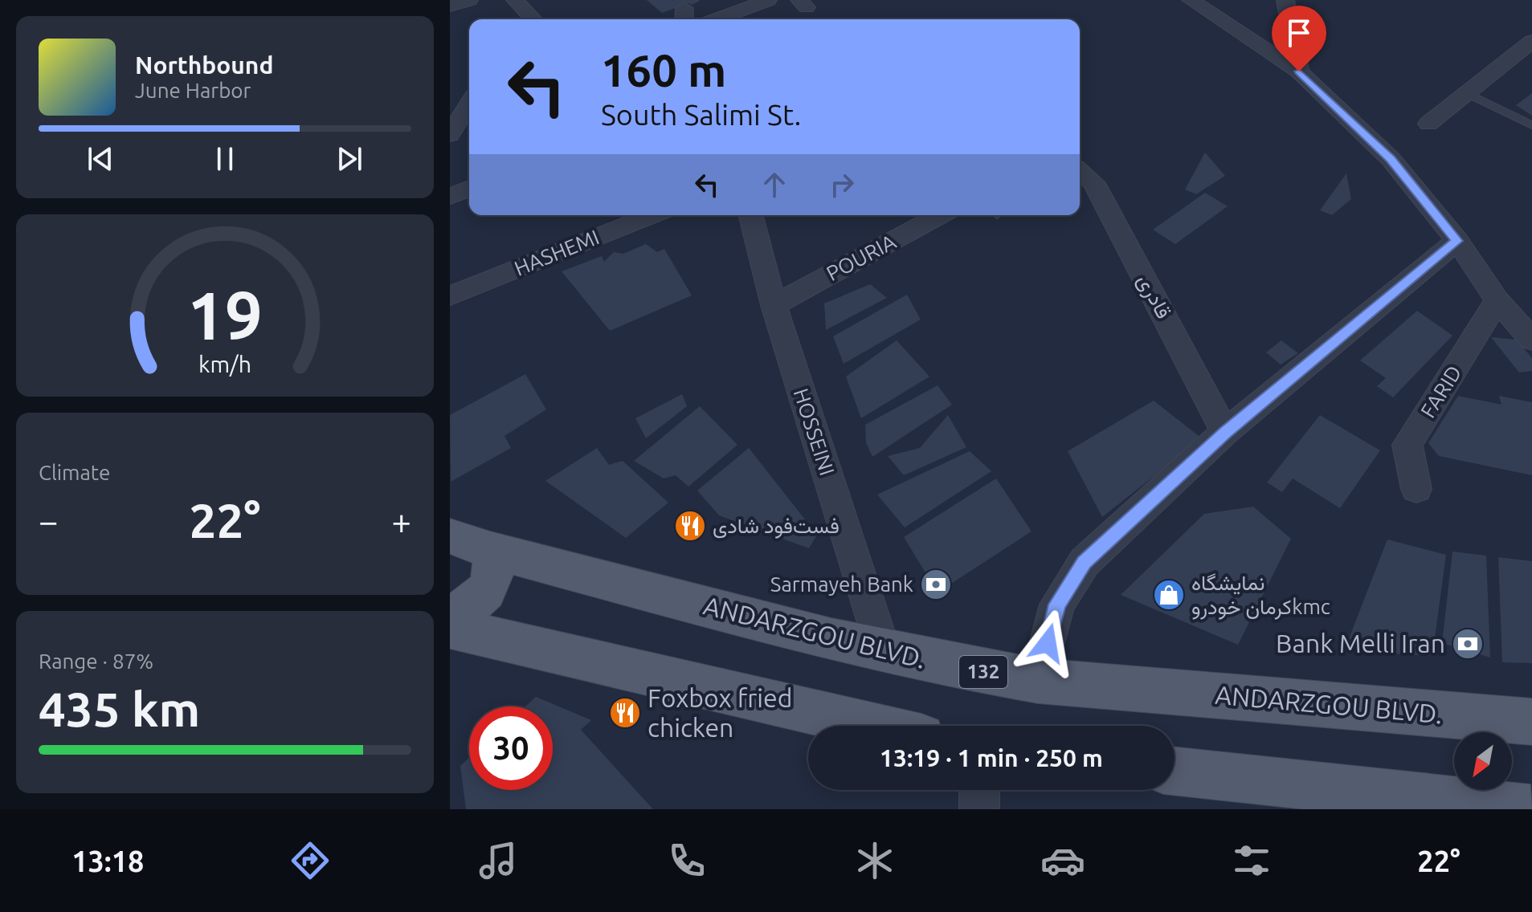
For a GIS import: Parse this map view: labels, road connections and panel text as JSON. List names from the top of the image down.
{
  "streets": {
    "main road": ["ANDARZGOU BLVD.", "132"],
    "street": [
      "HASHEMI",
      "POURIA",
      "قادری",
      "FARID",
      "HOSSEINI"
    ]
  },
  "crossings": [
    ["POURIA", "HOSSEINI"],
    ["HOSSEINI", "ANDARZGOU BLVD."]
  ],
  "places": {
    "restaurant": ["فست‌فود شادی", "Foxbox fried chicken"],
    "bank": ["Sarmayeh Bank", "Bank Melli Iran"],
    "shop": ["نمایشگاه کرمان خودروkmc"]
  },
  "north": "bottom left",
  "page": {
    "turn": ["160 m", "South Salimi St."],
    "song": ["Northbound", "June Harbor"],
    "tile": [
      "Climate",
      ["Range · 87%", "435 km"]
    ],
    "heat": ["−", "22°", "+"],
    "limit": "30",
    "trip": "13:19 · 1 min · 250 m",
    "tabs": ["13:18", "22°"],
    "gauge": ["19", "km/h"]
  }
}
